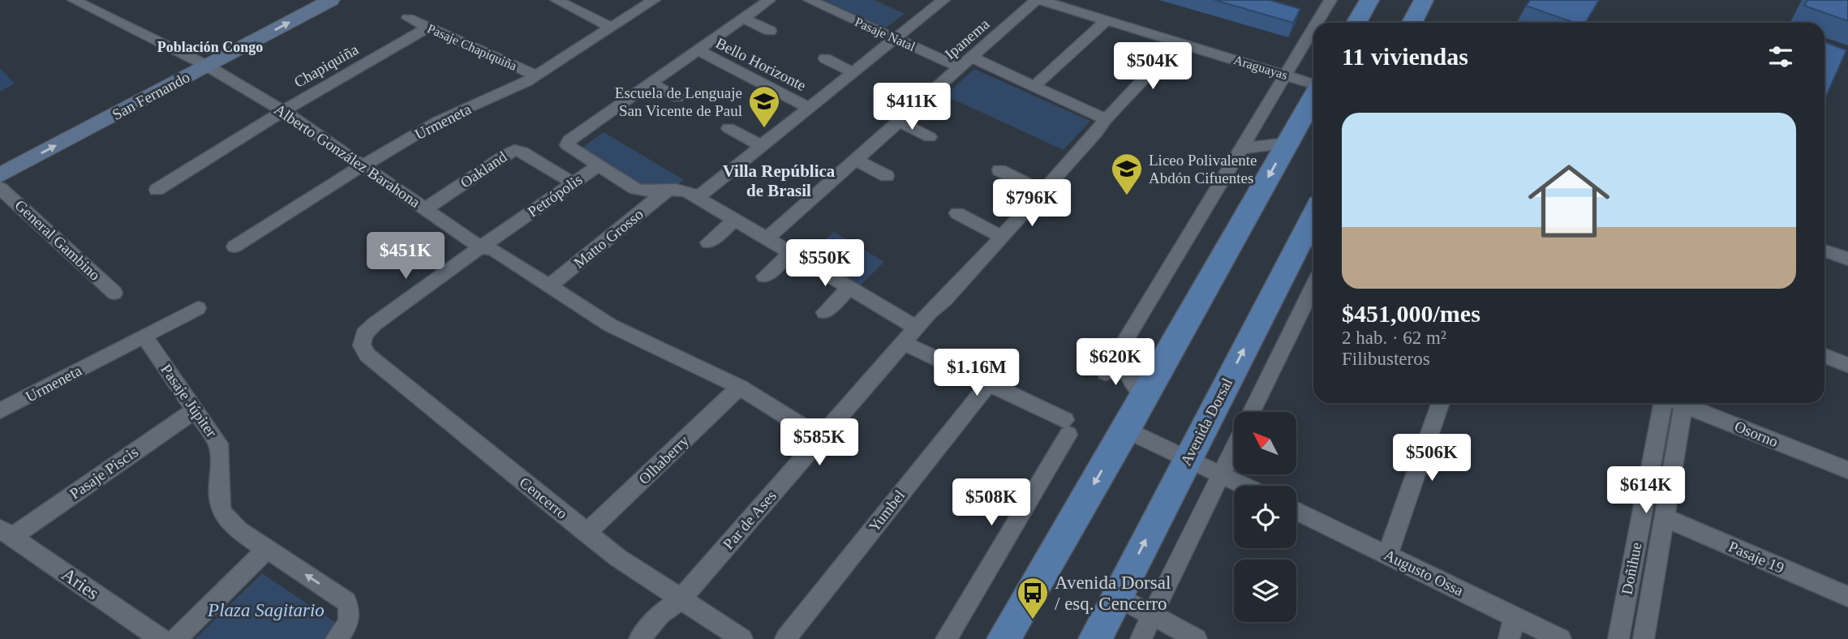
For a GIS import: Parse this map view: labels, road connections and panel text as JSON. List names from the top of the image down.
{
  "streets": {
    "main road": ["Avenida Dorsal"],
    "street": [
      "Pasaje Natal",
      "Ipanema",
      "Pasaje Chapiquiña",
      "Bello Horizonte",
      "Chapiquiña",
      "Araguayas",
      "San Fernando",
      "Urmeneta",
      "Alberto González Barahona",
      "Oakland",
      "Petrópolis",
      "Matto Grosso",
      "General Gambino",
      "Pasaje Júpiter",
      "Osorno",
      "Olhaberry",
      "Pasaje Piscis",
      "Cencerro",
      "Yumbel",
      "Par de Ases",
      "Pasaje 19",
      "Doñihue",
      "Augusto Ossa",
      "Aries"
    ]
  },
  "crossings": [
    ["Pasaje Natal", "Ipanema"],
    ["Ipanema", "Araguayas"],
    ["Pasaje Chapiquiña", "Chapiquiña"],
    ["Pasaje Chapiquiña", "Urmeneta"],
    ["Bello Horizonte", "Petrópolis"],
    ["Chapiquiña", "Alberto González Barahona"],
    ["Araguayas", "Par de Ases"],
    ["San Fernando", "Alberto González Barahona"],
    ["Urmeneta", "Alberto González Barahona"],
    ["Urmeneta", "Pasaje Júpiter"],
    ["Alberto González Barahona", "Oakland"],
    ["Alberto González Barahona", "Petrópolis"],
    ["Alberto González Barahona", "Matto Grosso"],
    ["Alberto González Barahona", "Olhaberry"],
    ["Alberto González Barahona", "Par de Ases"],
    ["Oakland", "Petrópolis"],
    ["Petrópolis", "Cencerro"],
    ["Pasaje Júpiter", "Pasaje Piscis"],
    ["Olhaberry", "Cencerro"],
    ["Pasaje Piscis", "Aries"],
    ["Cencerro", "Par de Ases"],
    ["Pasaje 19", "Doñihue"]
  ],
  "one_way": ["San Fernando"],
  "districts": ["Población Congo", "Villa República de Brasil"],
  "parks": ["Plaza Sagitario"],
  "places": {
    "school or university": ["Escuela de Lenguaje San Vicente de Paul", "Liceo Polivalente Abdón Cifuentes"],
    "bus stop": ["Avenida Dorsal / esq. Cencerro"]
  },
  "north": "top left",
  "page": {
    "heading": "11 viviendas",
    "price": [
      "$504K",
      "$411K",
      "$796K",
      "$451K",
      "$550K",
      "$620K",
      "$1.16M",
      "$585K",
      "$506K",
      "$614K",
      "$508K"
    ],
    "list": [
      {
        "name": "$451,000/mes",
        "note": "2 hab. · 62 m² · Filibusteros"
      }
    ]
  }
}
